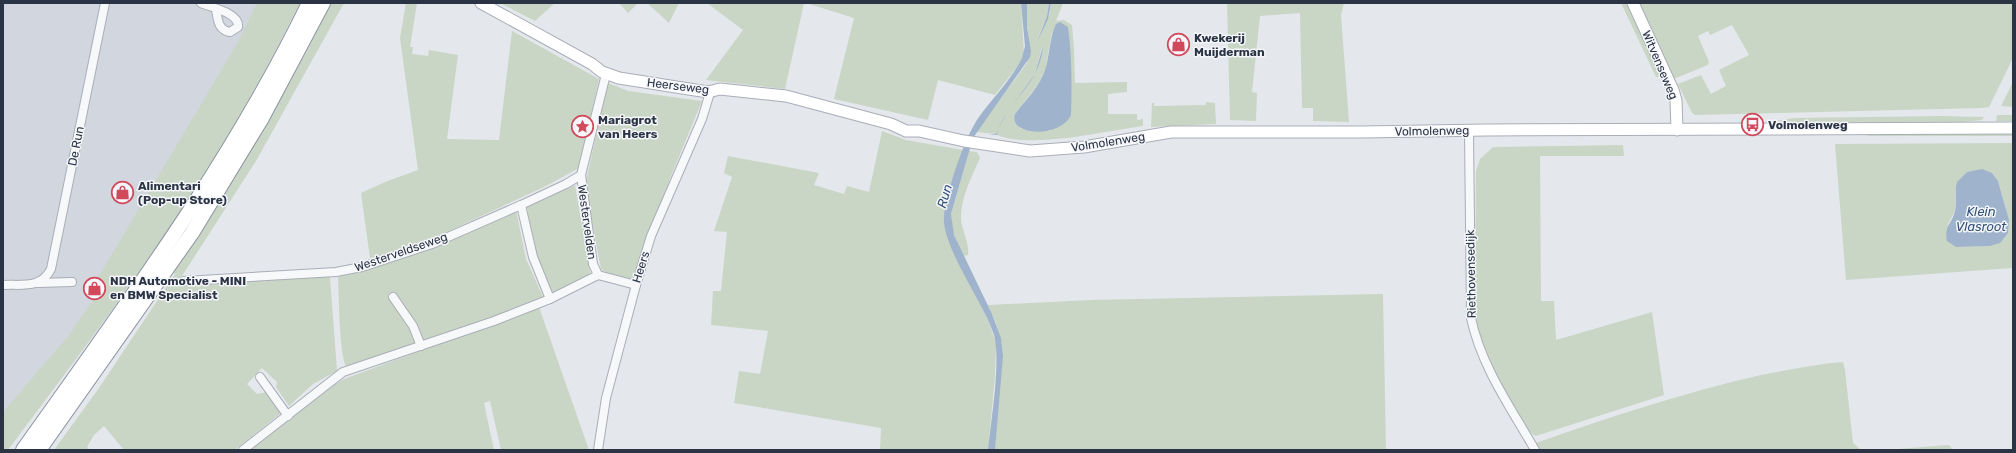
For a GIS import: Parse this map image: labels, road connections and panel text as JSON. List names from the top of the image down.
{
  "streets": {
    "street": [
      "Witvenseweg",
      "Heerseweg",
      "Volmolenweg",
      "De Run",
      "Westervelden",
      "Westerveldseweg",
      "Heers",
      "Riethovensedijk"
    ]
  },
  "crossings": [
    ["Witvenseweg", "Volmolenweg"],
    ["Heerseweg", "Volmolenweg"],
    ["Heerseweg", "Westervelden"],
    ["Heerseweg", "Heers"],
    ["Volmolenweg", "Riethovensedijk"],
    ["Westervelden", "Westerveldseweg"],
    ["Westervelden", "Heers"]
  ],
  "water": ["Run", "Klein Vlasroot"],
  "places": {
    "shop": ["Kwekerij Muijderman", "Alimentari (Pop-up Store)", "NDH Automotive - MINI en BMW Specialist"],
    "bus stop": ["Volmolenweg"],
    "place": ["Mariagrot van Heers"]
  }
}
